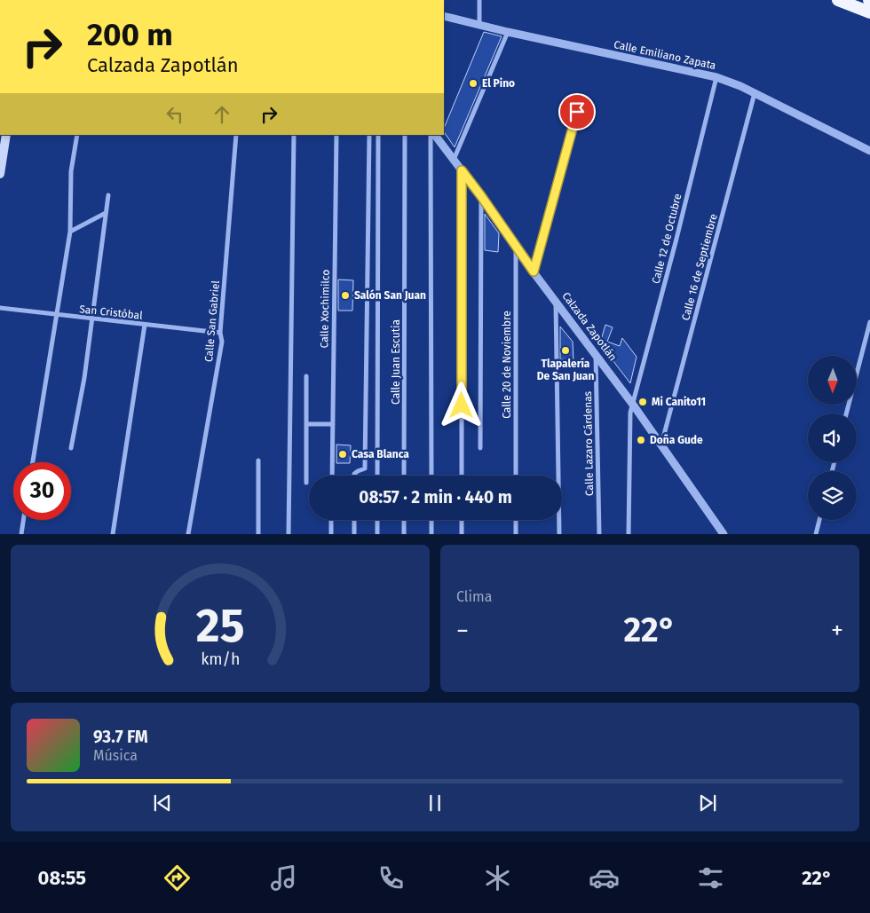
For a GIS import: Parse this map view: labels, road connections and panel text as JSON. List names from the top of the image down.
{
  "streets": {
    "street": [
      "Calle Emiliano Zapata",
      "Calle 12 de Octubre",
      "Calle 16 de Septiembre",
      "Calle Xochimilco",
      "San Cristóbal",
      "Calle San Gabriel",
      "Calzada Zapotlán",
      "Calle Juan Escutia",
      "Calle 20 de Noviembre",
      "Calle Lazaro Cárdenas"
    ]
  },
  "crossings": [
    ["Calle Emiliano Zapata", "Calle 12 de Octubre"],
    ["Calle Emiliano Zapata", "Calle 16 de Septiembre"],
    ["Calle 12 de Octubre", "Calzada Zapotlán"],
    ["Calle 16 de Septiembre", "Calzada Zapotlán"],
    ["San Cristóbal", "Calle San Gabriel"],
    ["Calzada Zapotlán", "Calle 20 de Noviembre"],
    ["Calzada Zapotlán", "Calle Lazaro Cárdenas"]
  ],
  "places": [
    "El Pino",
    "Salón San Juan",
    "Tlapalería De San Juan",
    "Mi Canito11",
    "Doña Gude",
    "Casa Blanca"
  ],
  "north": "bottom",
  "page": {
    "turn": ["200 m", "Calzada Zapotlán"],
    "limit": "30",
    "trip": "08:57 · 2 min · 440 m",
    "tile": "Clima",
    "heat": ["−", "22°", "+"],
    "song": ["93.7 FM", "Música"],
    "tabs": ["08:55", "22°"],
    "gauge": ["25", "km/h"]
  }
}
